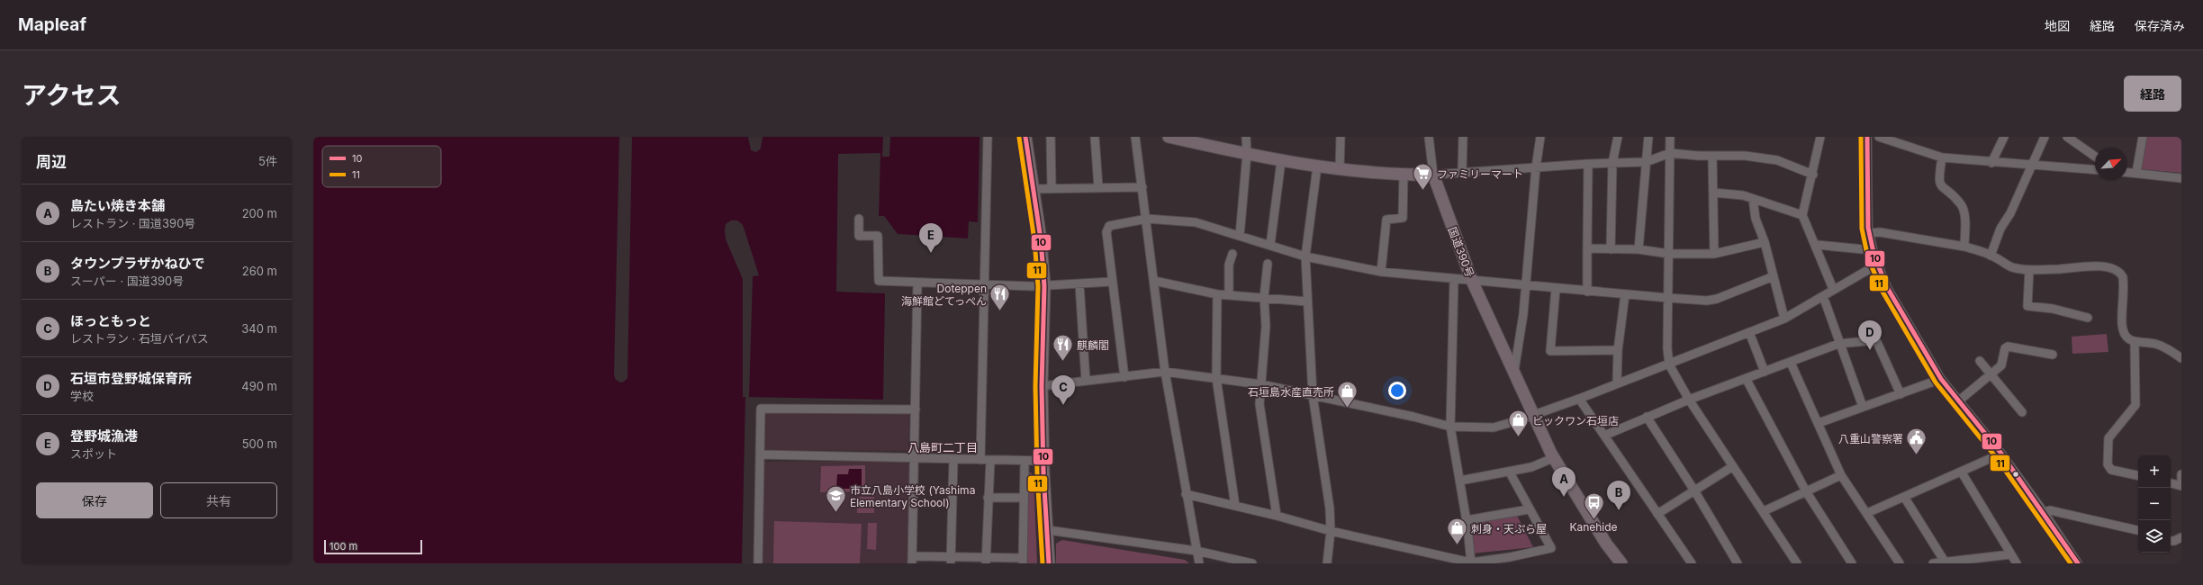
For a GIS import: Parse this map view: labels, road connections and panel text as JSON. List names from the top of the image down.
{
  "streets": {
    "highway": ["国道390号"]
  },
  "districts": ["八島町二丁目"],
  "places": {
    "supermarket": ["ファミリーマート"],
    "restaurant": ["Doteppen 海鮮館どてっぺん", "麒麟閣"],
    "shop": ["石垣島水産直売所", "ビックワン石垣店", "刺身・天ぷら屋"],
    "public building": ["八重山警察署"],
    "school or university": ["市立八島小学校 (Yashima Elementary School)"],
    "bus stop": ["Kanehide"]
  },
  "lines": ["transit line 10", "transit line 11"],
  "legend": ["10", "11"],
  "scale_bar": "100 m",
  "north": "top right",
  "page": {
    "header": "Mapleaf",
    "nav": ["地図", "経路", "保存済み"],
    "title": "アクセス",
    "buttons": [
      "経路",
      ["保存", "共有"]
    ],
    "heading": ["周辺", "5件"],
    "list": [
      {
        "mark": "A",
        "name": "島たい焼き本舗",
        "note": "レストラン · 国道390号",
        "value": "200 m"
      },
      {
        "mark": "B",
        "name": "タウンプラザかねひで",
        "note": "スーパー · 国道390号",
        "value": "260 m"
      },
      {
        "mark": "C",
        "name": "ほっともっと",
        "note": "レストラン · 石垣バイパス",
        "value": "340 m"
      },
      {
        "mark": "D",
        "name": "石垣市登野城保育所",
        "note": "学校",
        "value": "490 m"
      },
      {
        "mark": "E",
        "name": "登野城漁港",
        "note": "スポット",
        "value": "500 m"
      }
    ],
    "pins": [
      "E",
      "D",
      "C",
      "A",
      "B"
    ],
    "map_buttons": ["+", "−"],
    "scale": "100 m"
  }
}
